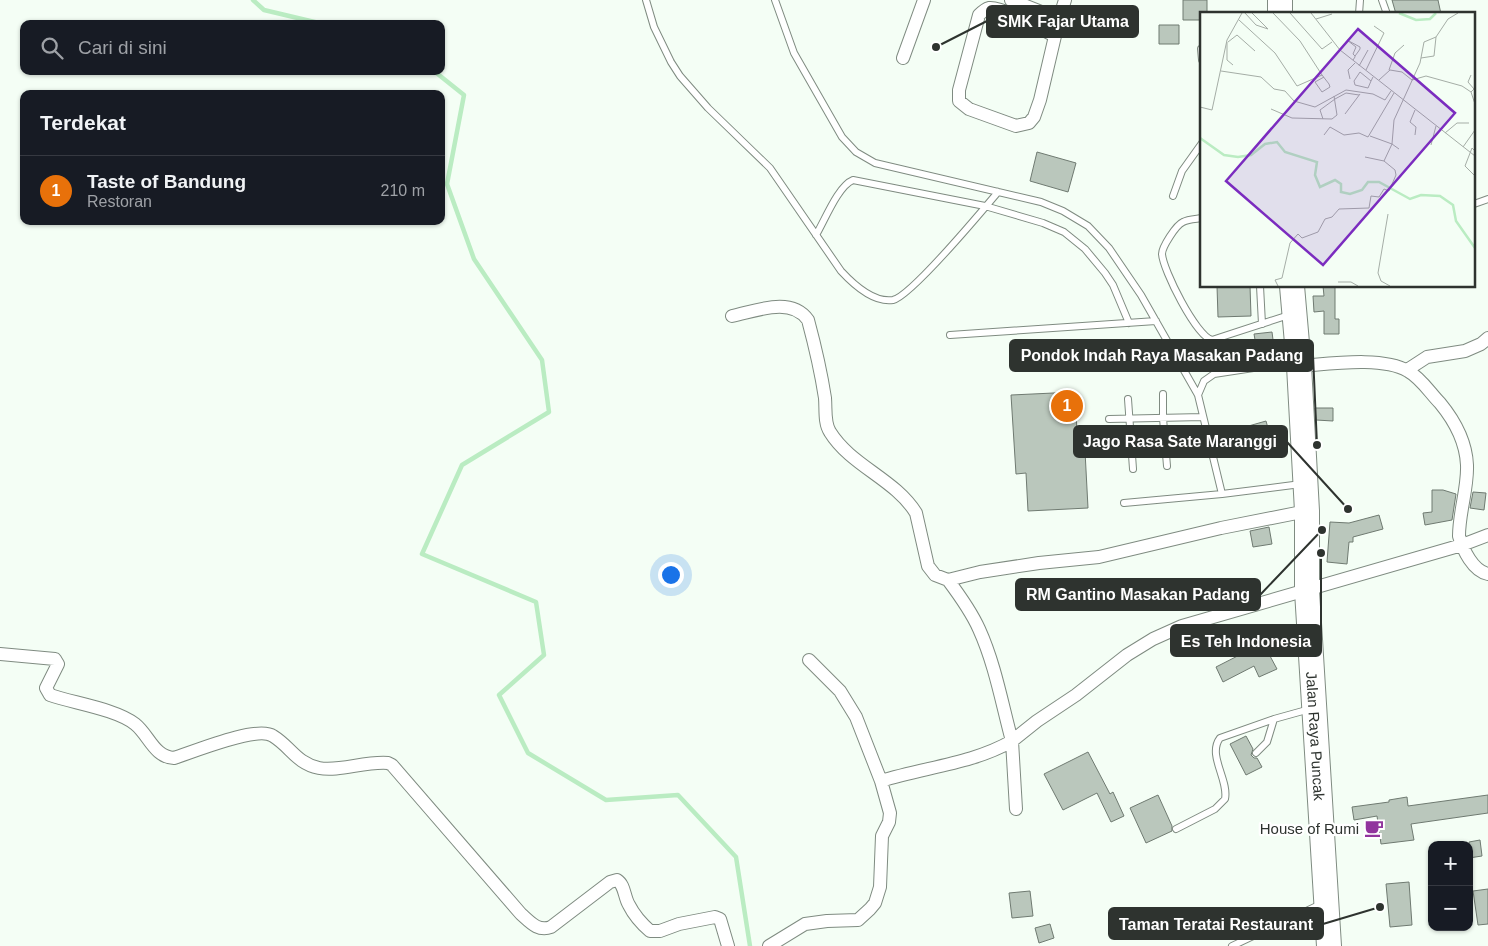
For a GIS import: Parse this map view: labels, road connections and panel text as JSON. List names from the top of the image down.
{
  "streets": {
    "highway": ["Jalan Raya Puncak"]
  },
  "places": {
    "other": [
      "SMK Fajar Utama",
      "Pondok Indah Raya Masakan Padang",
      "Jago Rasa Sate Maranggi",
      "RM Gantino Masakan Padang",
      "Es Teh Indonesia",
      "Taman Teratai Restaurant"
    ],
    "cafe": ["House of Rumi"]
  },
  "page": {
    "search": "Cari di sini",
    "heading": "Terdekat",
    "list": [
      {
        "mark": "1",
        "name": "Taste of Bandung",
        "note": "Restoran",
        "value": "210 m"
      }
    ],
    "pins": "1",
    "map_buttons": ["+", "−"]
  }
}
